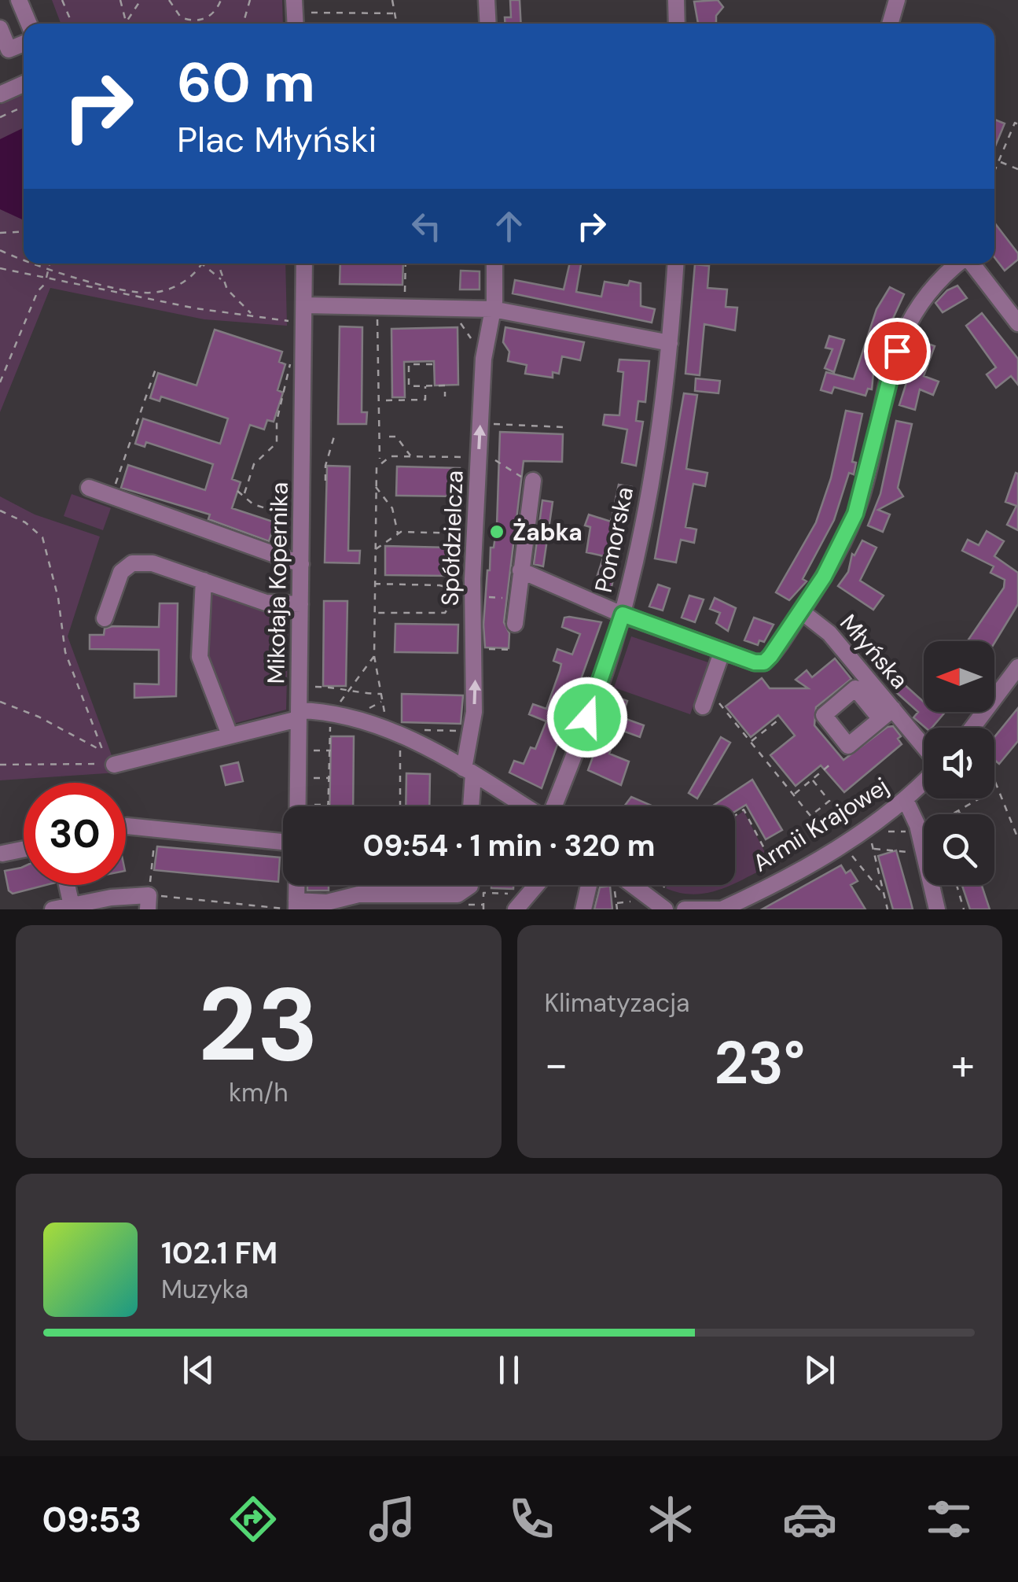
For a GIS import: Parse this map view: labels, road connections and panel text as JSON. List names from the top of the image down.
{
  "streets": {
    "street": [
      "Spółdzielcza",
      "Pomorska",
      "Mikołaja Kopernika",
      "Młyńska",
      "Armii Krajowej"
    ]
  },
  "places": ["Żabka"],
  "north": "left",
  "page": {
    "turn": ["60 m", "Plac Młyński"],
    "limit": "30",
    "trip": "09:54 · 1 min · 320 m",
    "tile": [
      ["23", "km/h"],
      "Klimatyzacja"
    ],
    "heat": ["−", "23°", "+"],
    "song": ["102.1 FM", "Muzyka"],
    "tabs": "09:53"
  }
}
